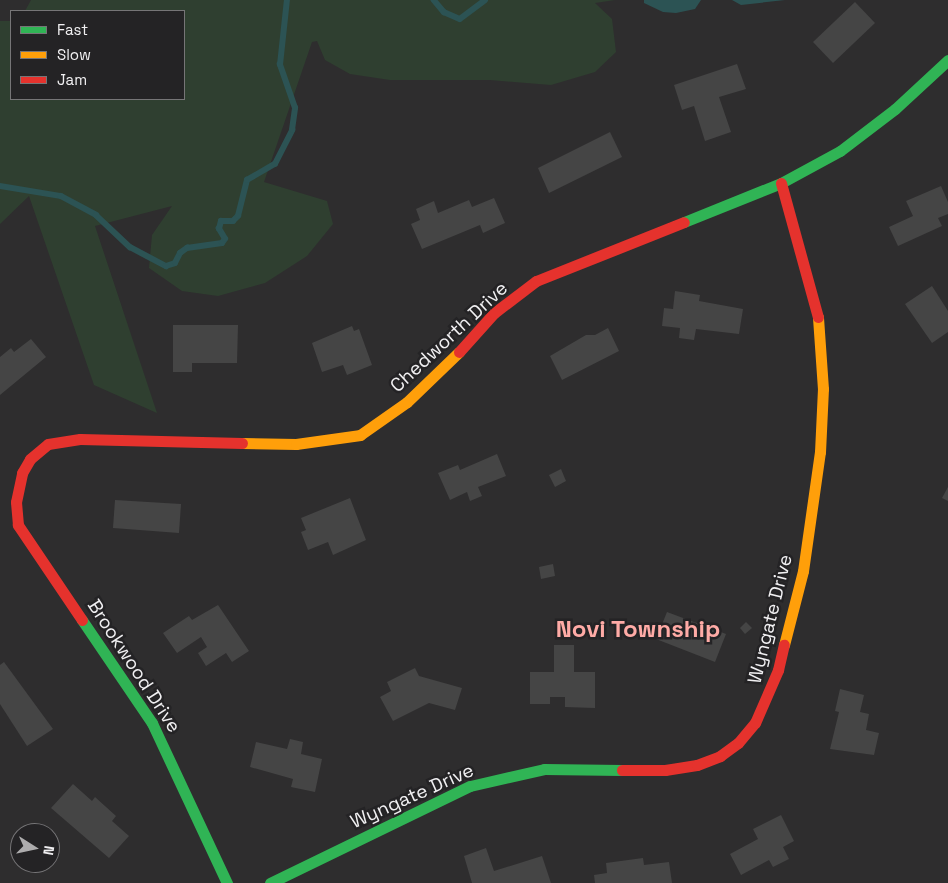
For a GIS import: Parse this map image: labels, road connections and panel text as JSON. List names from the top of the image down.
{
  "streets": {
    "street": ["Chedworth Drive", "Wyngate Drive", "Brookwood Drive"]
  },
  "crossings": [
    ["Chedworth Drive", "Wyngate Drive"],
    ["Chedworth Drive", "Brookwood Drive"]
  ],
  "districts": ["Novi Township"],
  "legend": ["Fast", "Slow", "Jam"],
  "north": "right"
}
